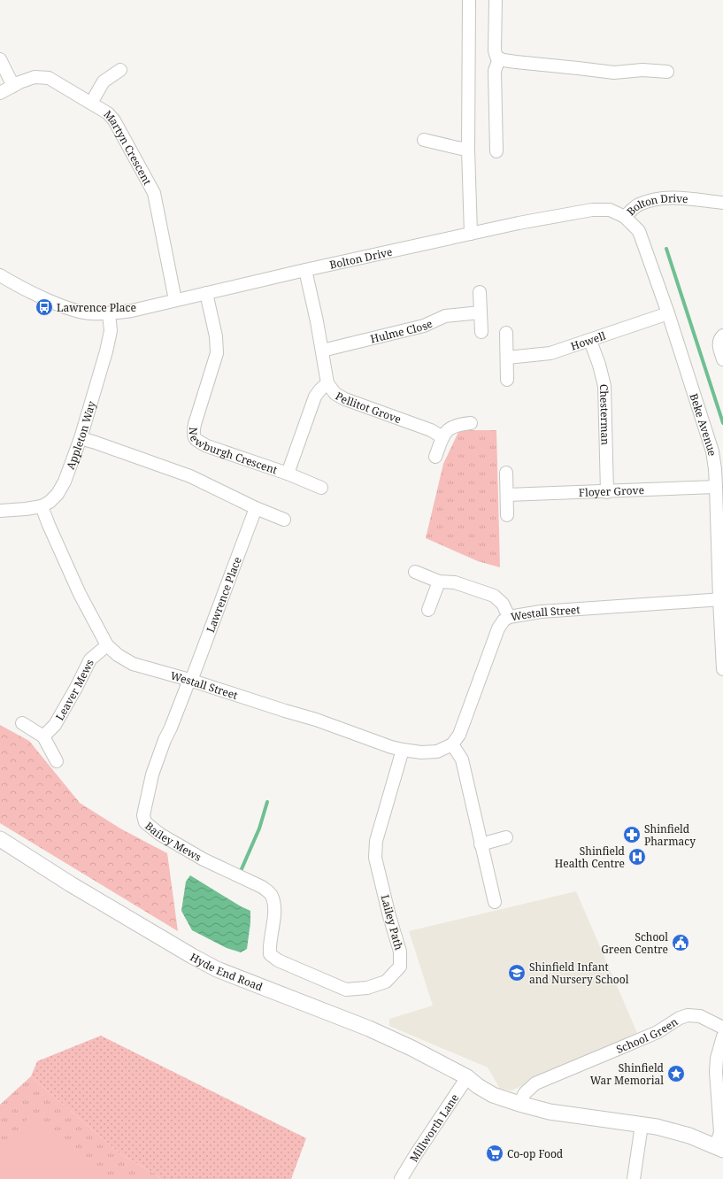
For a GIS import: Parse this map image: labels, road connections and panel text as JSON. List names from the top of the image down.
{
  "streets": {
    "main road": ["Hyde End Road"],
    "street": [
      "Martyn Crescent",
      "Bolton Drive",
      "Hulme Close",
      "Howell",
      "Pellitot Grove",
      "Chesterman",
      "Beke Avenue",
      "Appleton Way",
      "Newburgh Crescent",
      "Floyer Grove",
      "Lawrence Place",
      "Westall Street",
      "Leaver Mews",
      "Bailey Mews",
      "Lailey Path",
      "School Green",
      "Millworth Lane"
    ]
  },
  "crossings": [
    ["Martyn Crescent", "Bolton Drive"],
    ["Bolton Drive", "Pellitot Grove"],
    ["Bolton Drive", "Beke Avenue"],
    ["Bolton Drive", "Appleton Way"],
    ["Bolton Drive", "Newburgh Crescent"],
    ["Hulme Close", "Pellitot Grove"],
    ["Howell", "Chesterman"],
    ["Howell", "Beke Avenue"],
    ["Pellitot Grove", "Newburgh Crescent"],
    ["Chesterman", "Floyer Grove"],
    ["Beke Avenue", "Floyer Grove"],
    ["Beke Avenue", "Westall Street"],
    ["Appleton Way", "Westall Street"],
    ["Lawrence Place", "Westall Street"],
    ["Lawrence Place", "Bailey Mews"],
    ["Westall Street", "Leaver Mews"],
    ["Westall Street", "Bailey Mews"],
    ["Westall Street", "Lailey Path"],
    ["Bailey Mews", "Lailey Path"],
    ["Hyde End Road", "Millworth Lane"]
  ],
  "places": {
    "bus stop": ["Lawrence Place"],
    "pharmacy": ["Shinfield Pharmacy"],
    "hospital": ["Shinfield Health Centre"],
    "public building": ["School Green Centre"],
    "school or university": ["Shinfield Infant and Nursery School"],
    "place": ["Shinfield War Memorial"],
    "supermarket": ["Co-op Food"]
  }
}
